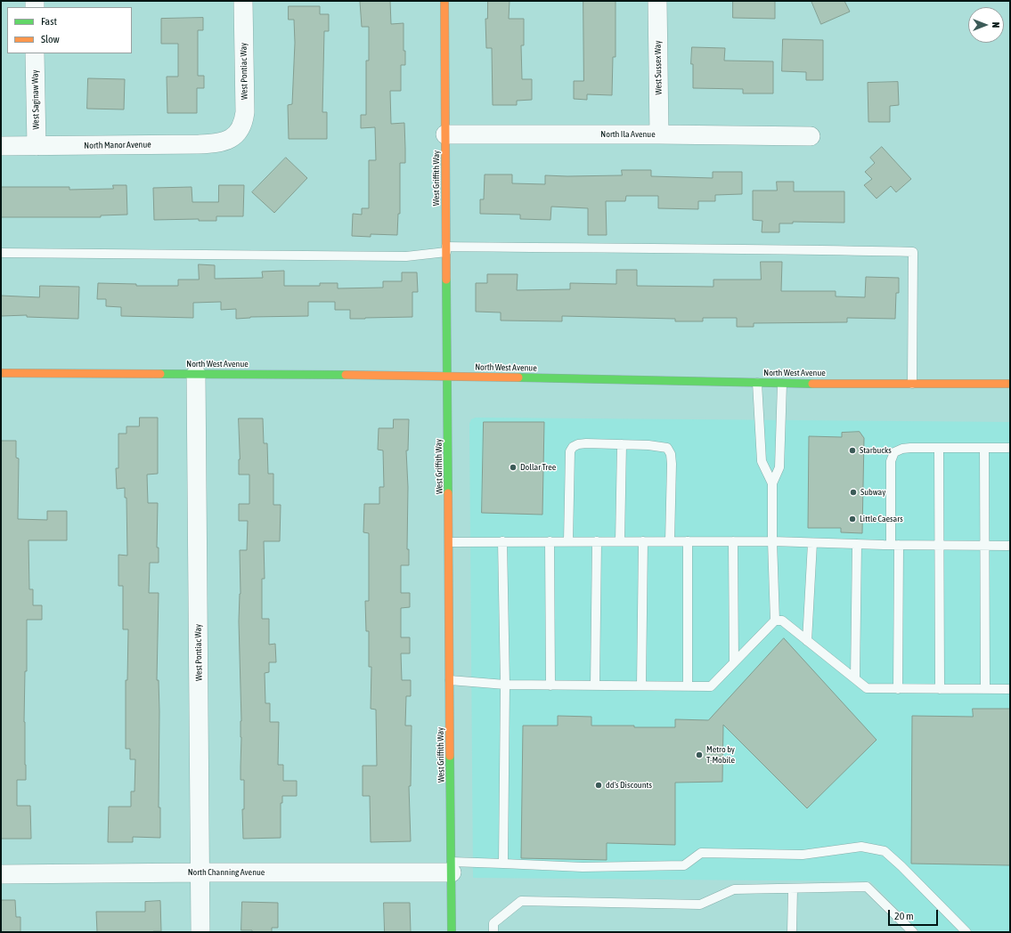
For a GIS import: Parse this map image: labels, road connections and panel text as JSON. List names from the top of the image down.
{
  "streets": {
    "main road": ["West Griffith Way", "North West Avenue"],
    "street": [
      "West Sussex Way",
      "West Pontiac Way",
      "West Saginaw Way",
      "North Ila Avenue",
      "North Manor Avenue",
      "North Channing Avenue"
    ]
  },
  "crossings": [
    ["West Sussex Way", "North Ila Avenue"],
    ["West Pontiac Way", "North Manor Avenue"],
    ["West Pontiac Way", "North West Avenue"],
    ["West Pontiac Way", "North Channing Avenue"],
    ["West Saginaw Way", "North Manor Avenue"],
    ["North Ila Avenue", "West Griffith Way"],
    ["West Griffith Way", "North West Avenue"],
    ["West Griffith Way", "North Channing Avenue"]
  ],
  "places": [
    "Starbucks",
    "Dollar Tree",
    "Subway",
    "Little Caesars",
    "Metro by T-Mobile",
    "dd's Discounts"
  ],
  "legend": ["Fast", "Slow"],
  "scale_bar": "20 m",
  "north": "right"
}
